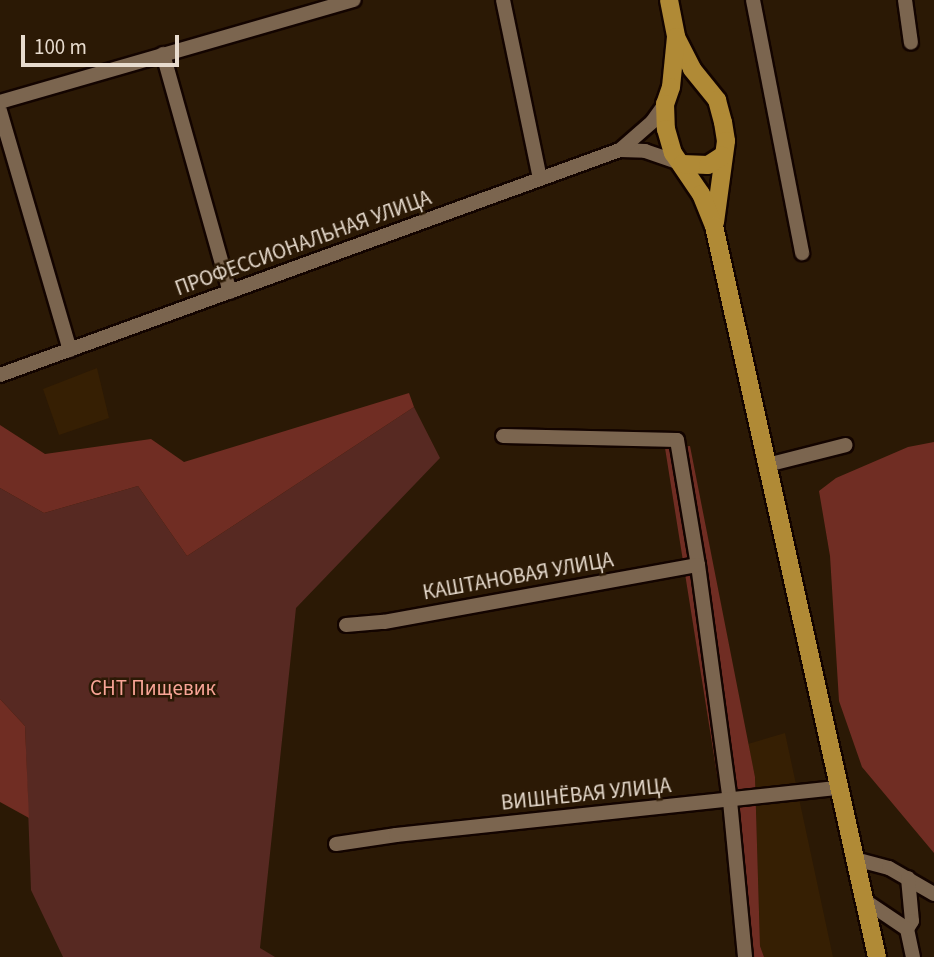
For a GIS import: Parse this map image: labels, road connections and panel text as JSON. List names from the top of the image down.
{
  "streets": {
    "street": ["ПРОФЕССИОНАЛЬНАЯ УЛИЦА", "КАШТАНОВАЯ УЛИЦА", "ВИШНЁВАЯ УЛИЦА"]
  },
  "parks": ["СНТ Пищевик"],
  "scale_bar": "100 m"
}
